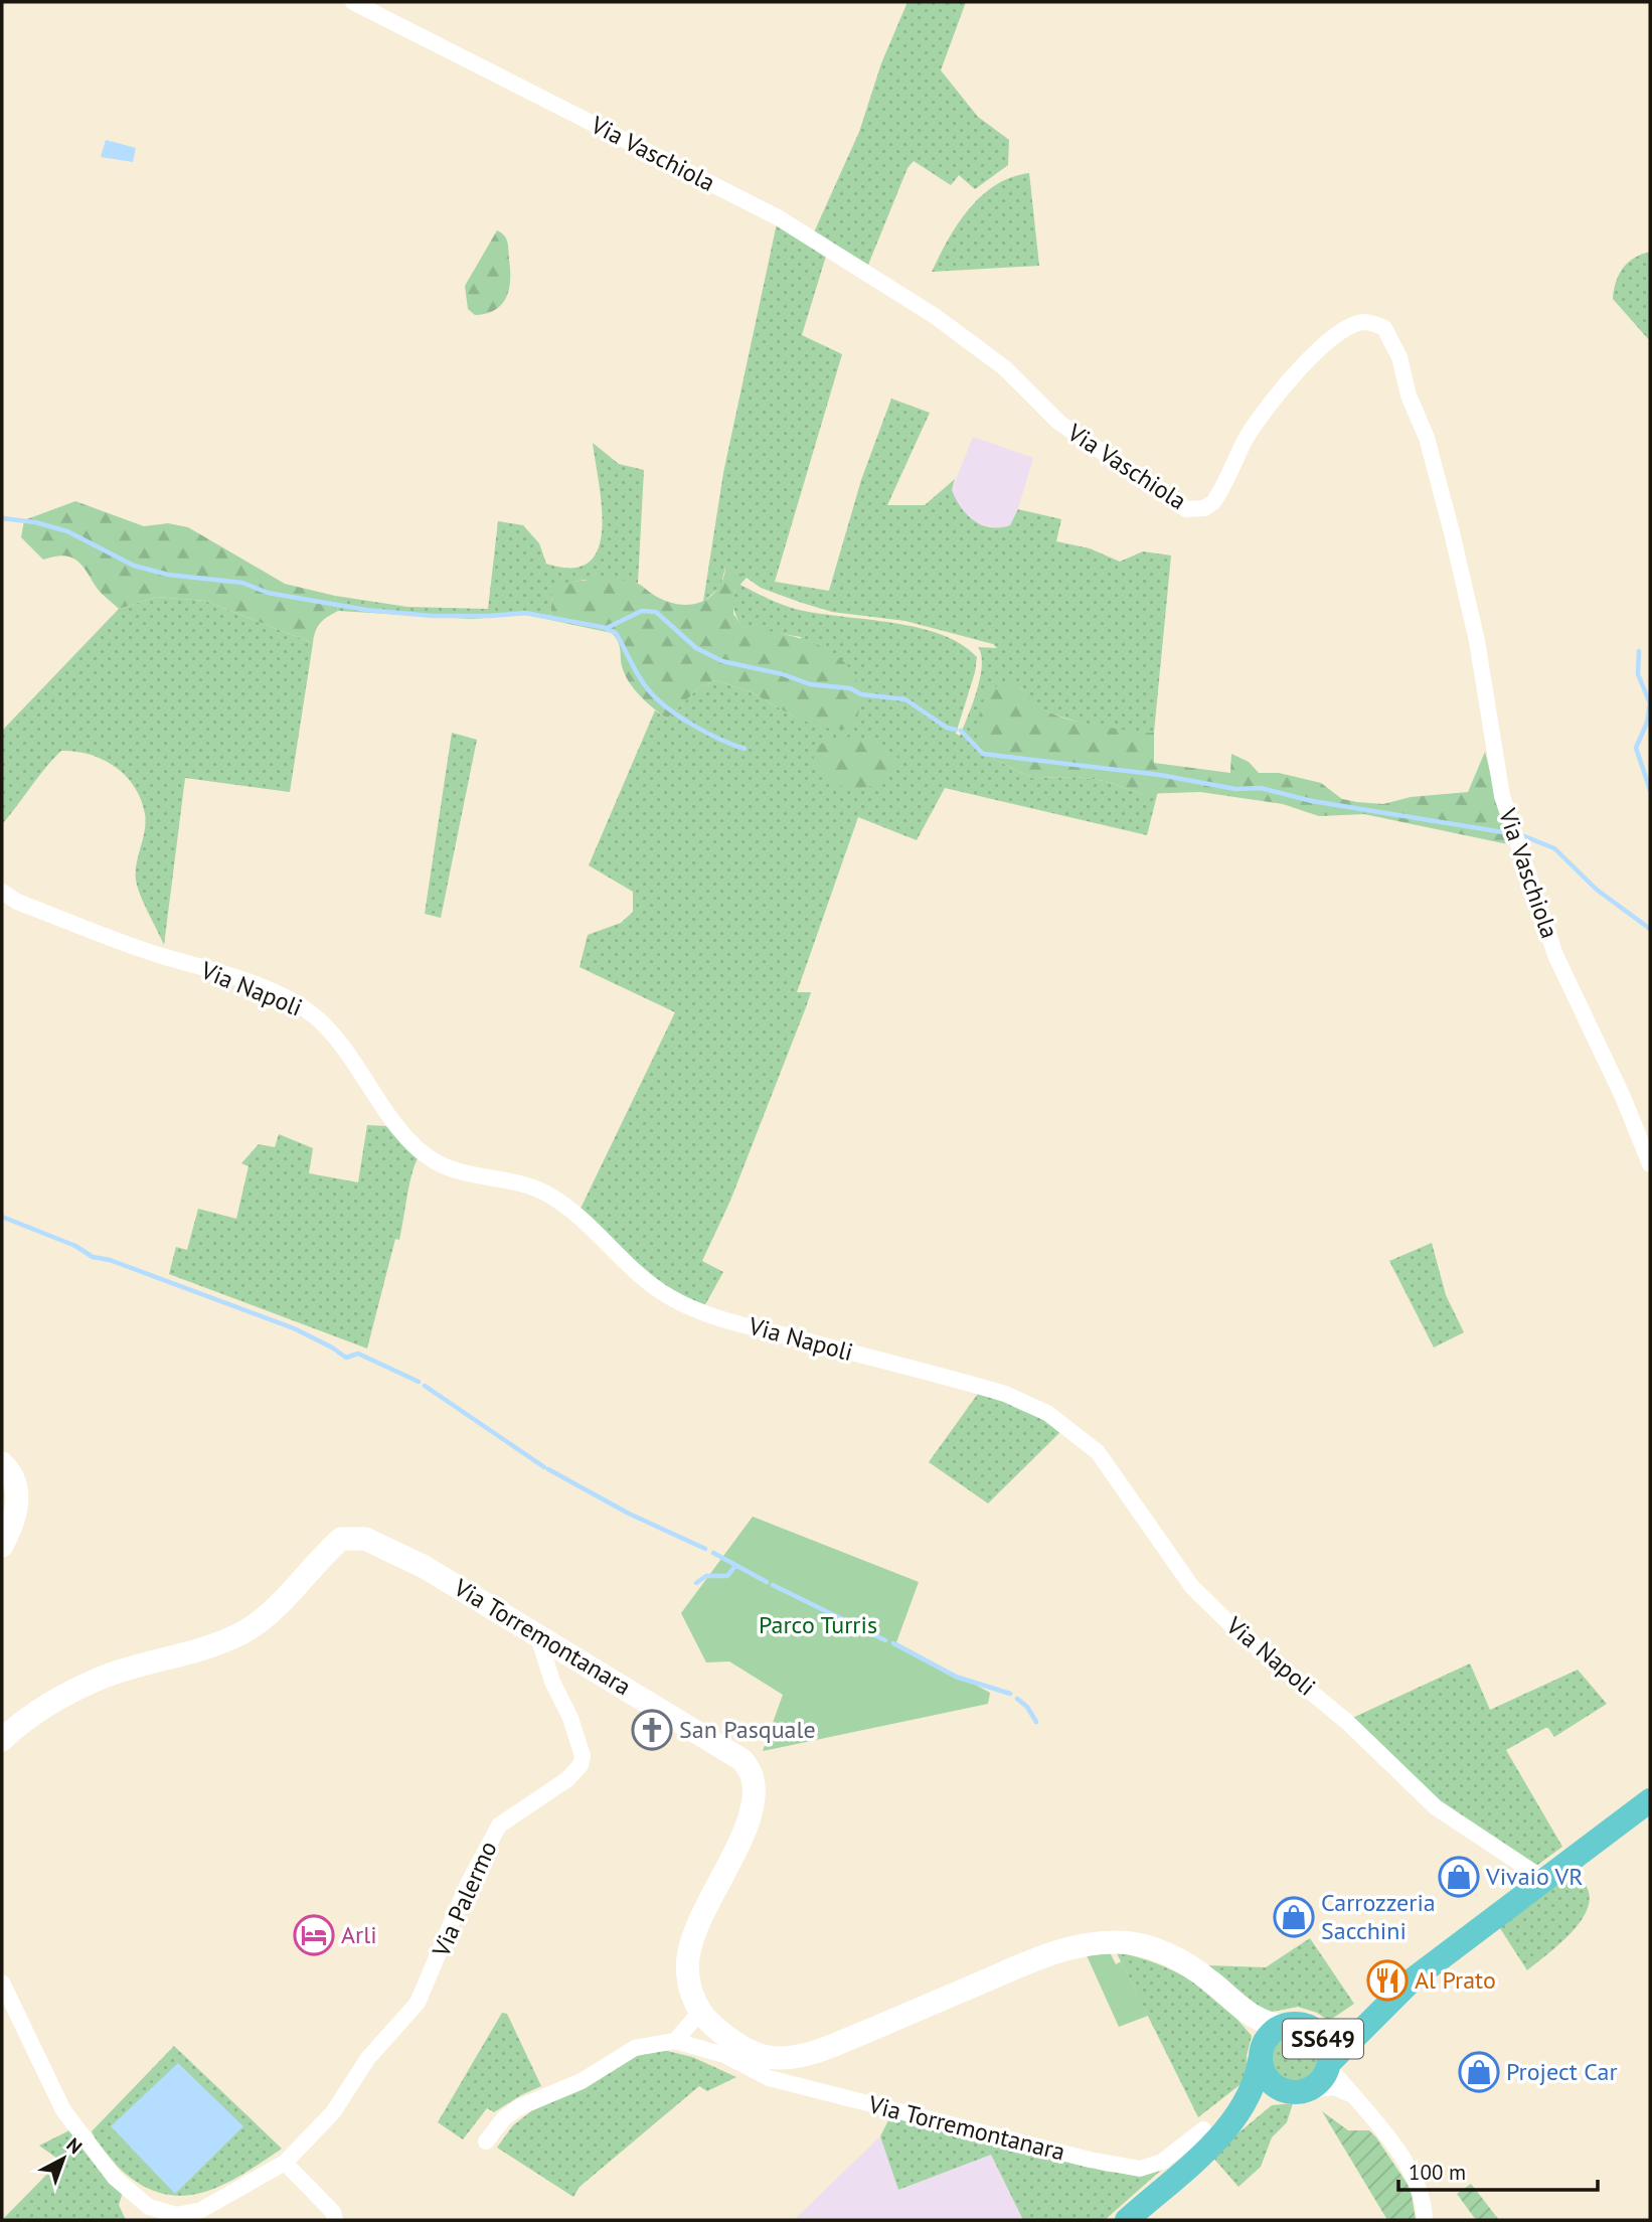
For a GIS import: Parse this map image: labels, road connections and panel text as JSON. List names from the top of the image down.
{
  "streets": {
    "main road": ["SS649"],
    "street": [
      "Via Vaschiola",
      "Via Napoli",
      "Via Torremontanara",
      "Via Palermo"
    ]
  },
  "crossings": [
    ["Via Napoli", "SS649"],
    ["Via Torremontanara", "Via Palermo"],
    ["Via Torremontanara", "SS649"]
  ],
  "parks": ["Parco Turris"],
  "places": {
    "church": ["San Pasquale"],
    "shop": ["Vivaio VR", "Carrozzeria Sacchini", "Project Car"],
    "hotel": ["Arli"],
    "restaurant": ["Al Prato"]
  },
  "scale_bar": "100 m",
  "north": "top right"
}
